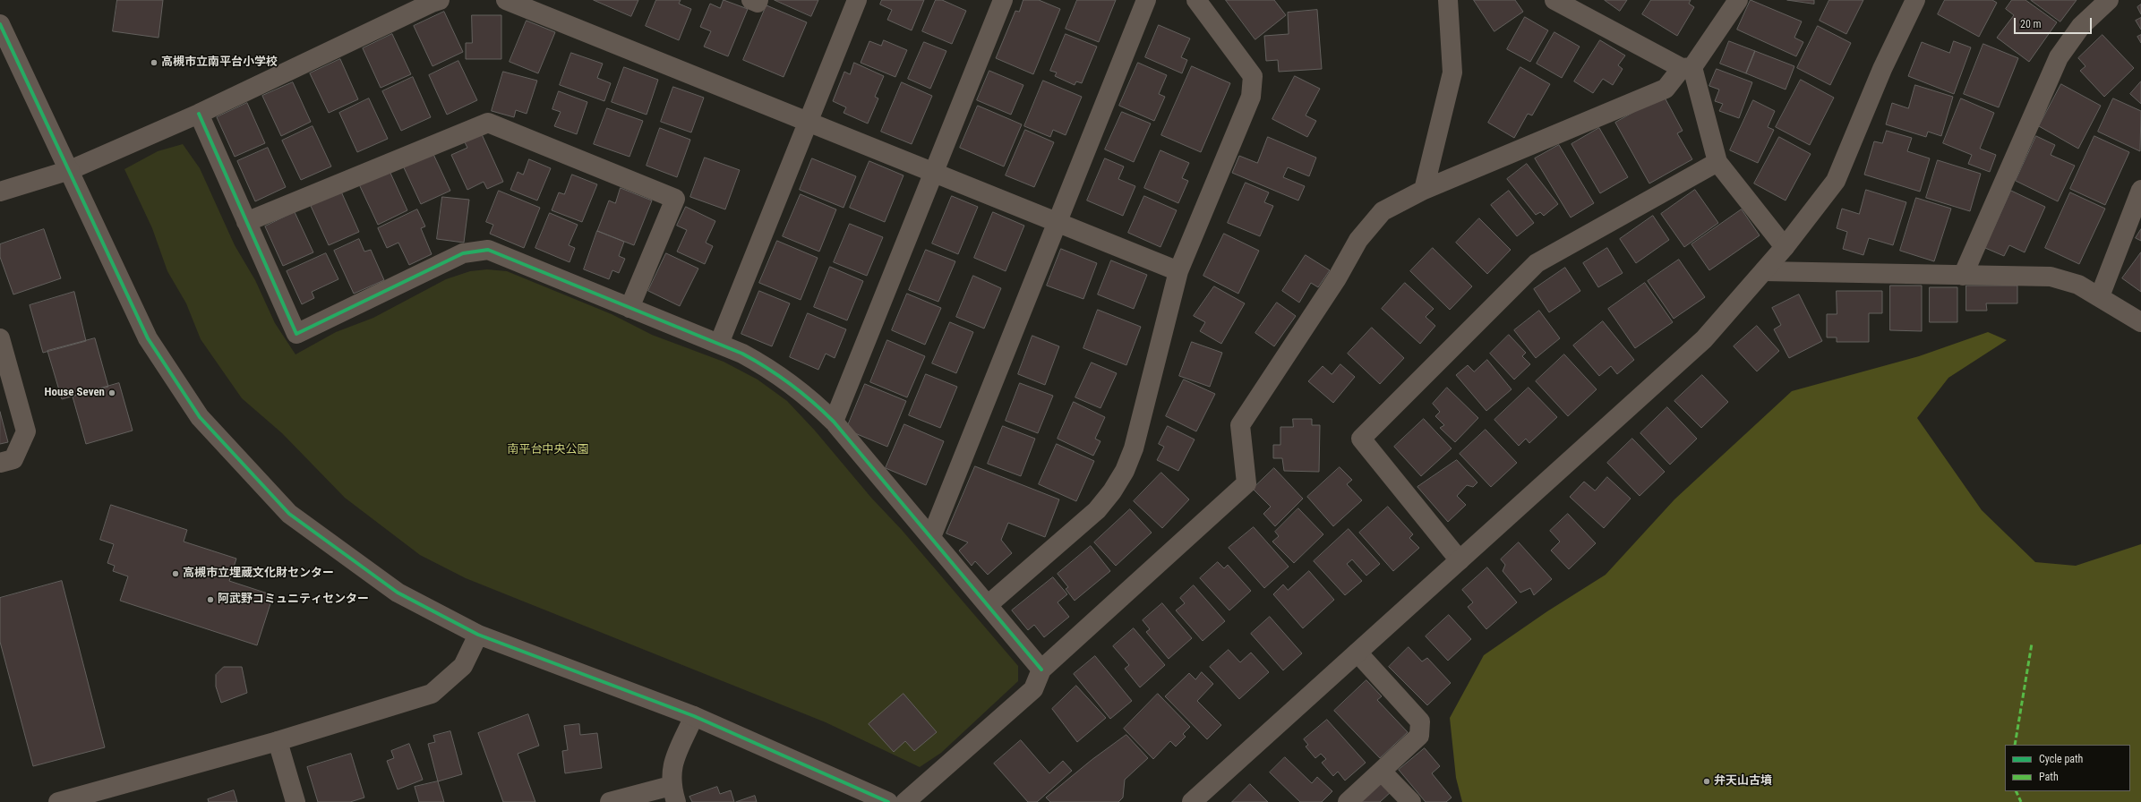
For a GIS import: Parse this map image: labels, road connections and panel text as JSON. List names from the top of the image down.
{
  "parks": ["南平台中央公園"],
  "places": [
    "高槻市立南平台小学校",
    "House Seven",
    "高槻市立埋蔵文化財センター",
    "阿武野コミュニティセンター",
    "弁天山古墳"
  ],
  "legend": ["Cycle path", "Path"],
  "scale_bar": "20 m"
}
